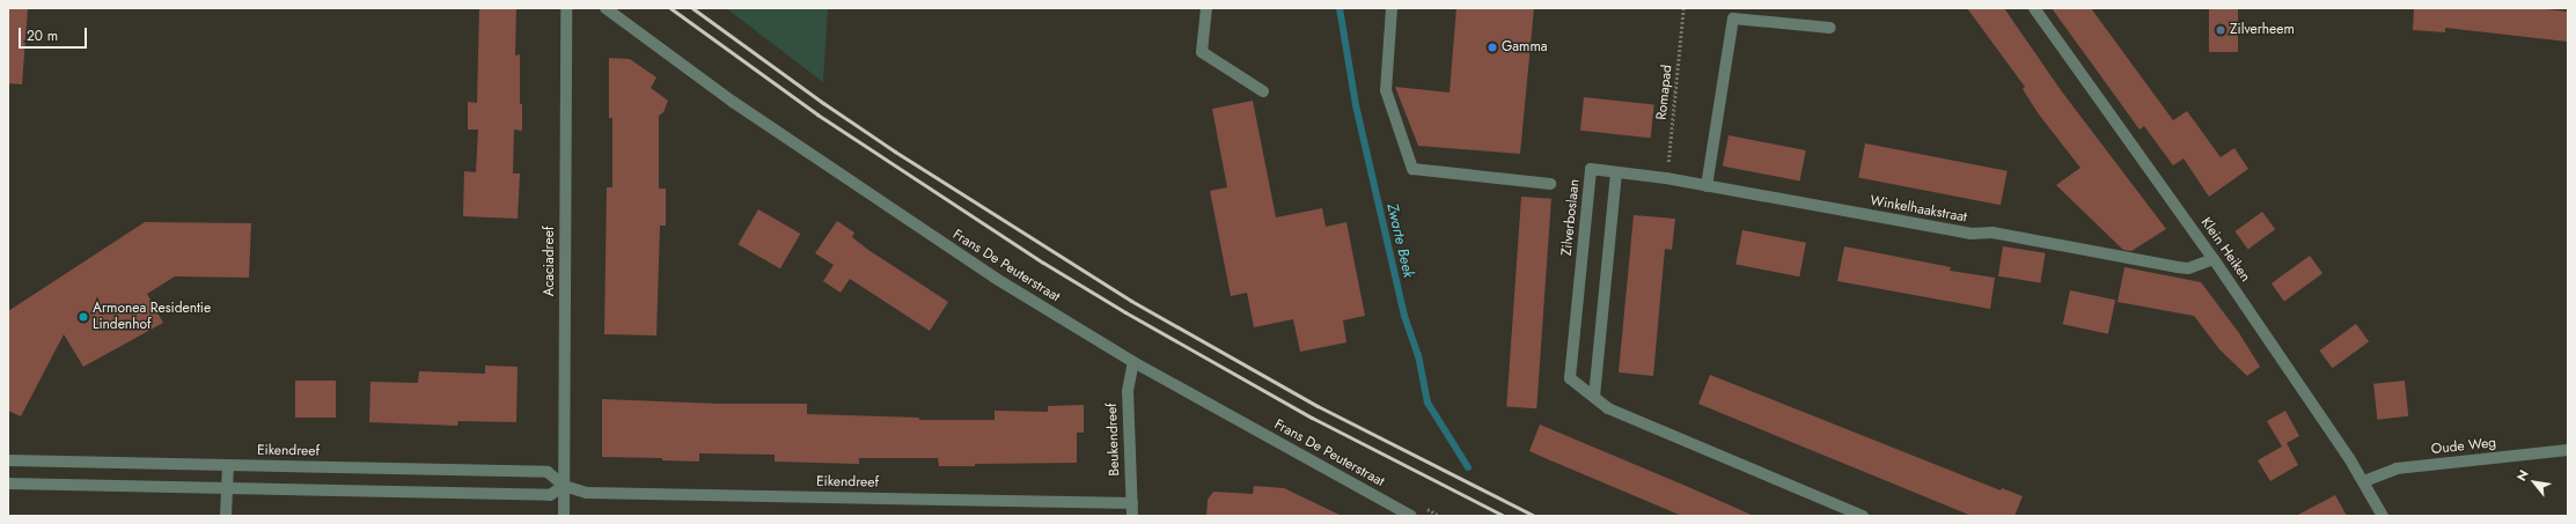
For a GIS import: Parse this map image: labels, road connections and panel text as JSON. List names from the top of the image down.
{
  "streets": {
    "street": [
      "Winkelhaakstraat",
      "Zilverboslaan",
      "Klein Heiken",
      "Acaciadreef",
      "Frans De Peuterstraat",
      "Beukendreef",
      "Oude Weg",
      "Eikendreef"
    ],
    "path": ["Romapad"]
  },
  "crossings": [
    ["Romapad", "Winkelhaakstraat"],
    ["Winkelhaakstraat", "Zilverboslaan"],
    ["Winkelhaakstraat", "Klein Heiken"],
    ["Klein Heiken", "Oude Weg"],
    ["Acaciadreef", "Eikendreef"],
    ["Frans De Peuterstraat", "Beukendreef"],
    ["Beukendreef", "Eikendreef"]
  ],
  "water": ["Zwarte Beek"],
  "places": ["Zilverheem", "Gamma", "Armonea Residentie Lindenhof"],
  "scale_bar": "20 m",
  "north": "top left"
}
